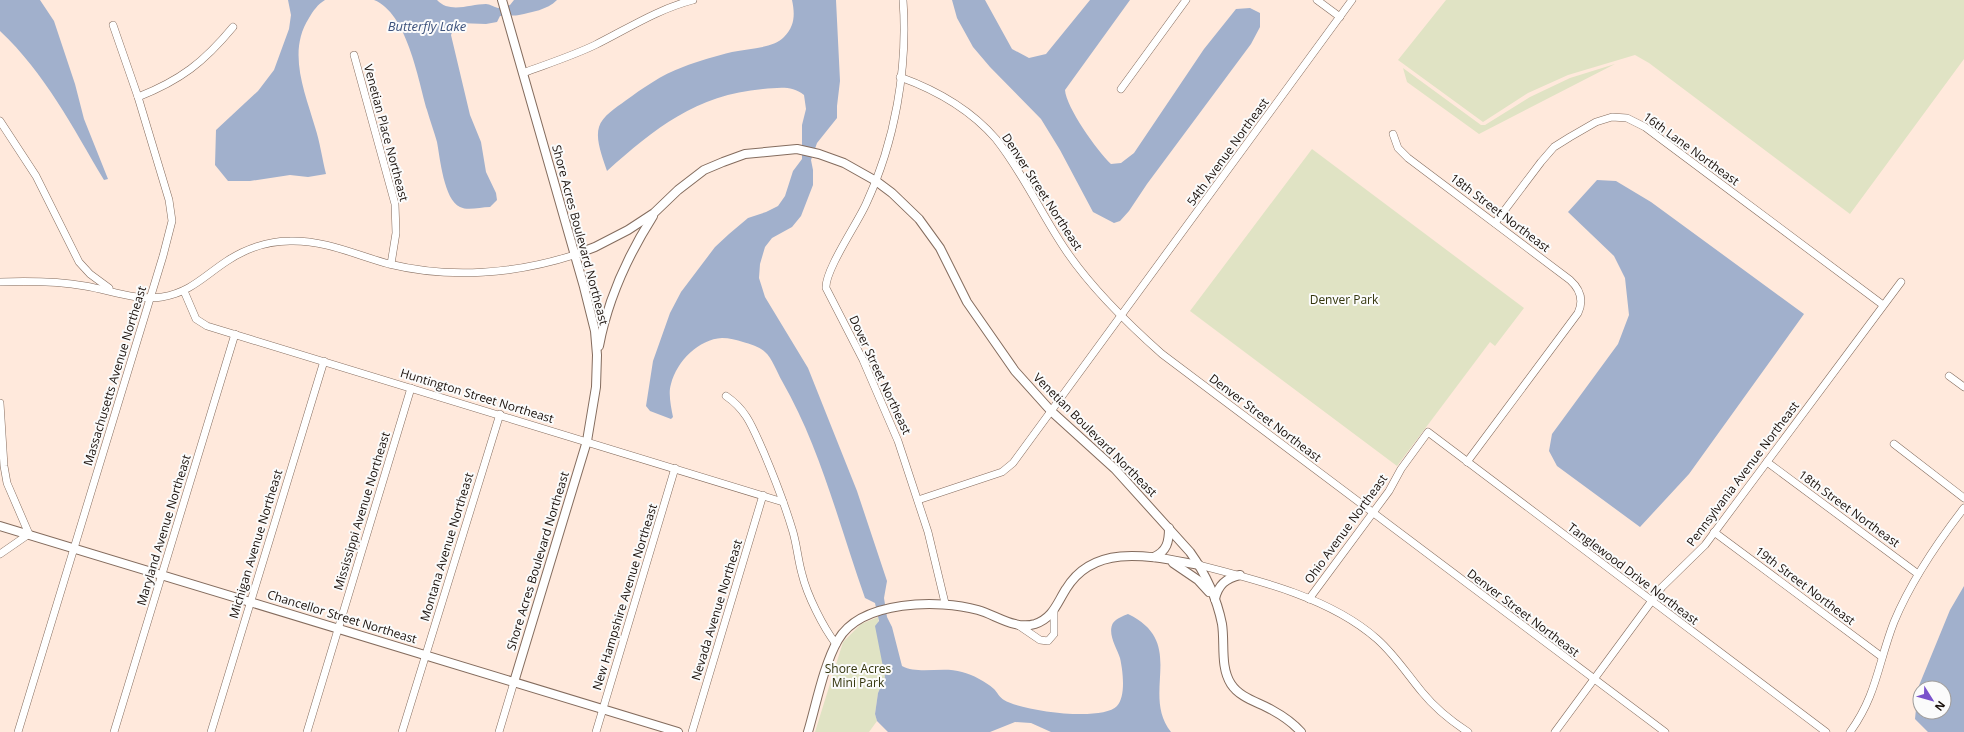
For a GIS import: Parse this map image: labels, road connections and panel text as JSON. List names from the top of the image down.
{
  "streets": {
    "street": [
      "Venetian Place Northeast",
      "16th Lane Northeast",
      "54th Avenue Northeast",
      "Denver Street Northeast",
      "18th Street Northeast",
      "Shore Acres Boulevard Northeast",
      "Dover Street Northeast",
      "Massachusetts Avenue Northeast",
      "Huntington Street Northeast",
      "Venetian Boulevard Northeast",
      "Pennsylvania Avenue Northeast",
      "Mississippi Avenue Northeast",
      "Ohio Avenue Northeast",
      "Maryland Avenue Northeast",
      "Michigan Avenue Northeast",
      "Montana Avenue Northeast",
      "Tanglewood Drive Northeast",
      "19th Street Northeast",
      "New Hampshire Avenue Northeast",
      "Nevada Avenue Northeast",
      "Chancellor Street Northeast"
    ]
  },
  "crossings": [
    ["Venetian Place Northeast", "Venetian Boulevard Northeast"],
    ["16th Lane Northeast", "18th Street Northeast"],
    ["16th Lane Northeast", "Pennsylvania Avenue Northeast"],
    ["54th Avenue Northeast", "Denver Street Northeast"],
    ["54th Avenue Northeast", "Dover Street Northeast"],
    ["54th Avenue Northeast", "Venetian Boulevard Northeast"],
    ["Denver Street Northeast", "Dover Street Northeast"],
    ["Denver Street Northeast", "Pennsylvania Avenue Northeast"],
    ["Denver Street Northeast", "Ohio Avenue Northeast"],
    ["18th Street Northeast", "Pennsylvania Avenue Northeast"],
    ["18th Street Northeast", "Tanglewood Drive Northeast"],
    ["Shore Acres Boulevard Northeast", "Huntington Street Northeast"],
    ["Shore Acres Boulevard Northeast", "Venetian Boulevard Northeast"],
    ["Shore Acres Boulevard Northeast", "Chancellor Street Northeast"],
    ["Dover Street Northeast", "Venetian Boulevard Northeast"],
    ["Massachusetts Avenue Northeast", "Venetian Boulevard Northeast"],
    ["Massachusetts Avenue Northeast", "Chancellor Street Northeast"],
    ["Huntington Street Northeast", "Venetian Boulevard Northeast"],
    ["Huntington Street Northeast", "Mississippi Avenue Northeast"],
    ["Huntington Street Northeast", "Maryland Avenue Northeast"],
    ["Huntington Street Northeast", "Michigan Avenue Northeast"],
    ["Huntington Street Northeast", "Montana Avenue Northeast"],
    ["Huntington Street Northeast", "New Hampshire Avenue Northeast"],
    ["Huntington Street Northeast", "Nevada Avenue Northeast"],
    ["Pennsylvania Avenue Northeast", "Tanglewood Drive Northeast"],
    ["Pennsylvania Avenue Northeast", "19th Street Northeast"],
    ["Mississippi Avenue Northeast", "Chancellor Street Northeast"],
    ["Ohio Avenue Northeast", "Tanglewood Drive Northeast"],
    ["Maryland Avenue Northeast", "Chancellor Street Northeast"],
    ["Michigan Avenue Northeast", "Chancellor Street Northeast"],
    ["Montana Avenue Northeast", "Chancellor Street Northeast"],
    ["New Hampshire Avenue Northeast", "Chancellor Street Northeast"]
  ],
  "water": ["Butterfly Lake"],
  "parks": ["Denver Park", "Shore Acres Mini Park"],
  "north": "bottom right"
}
